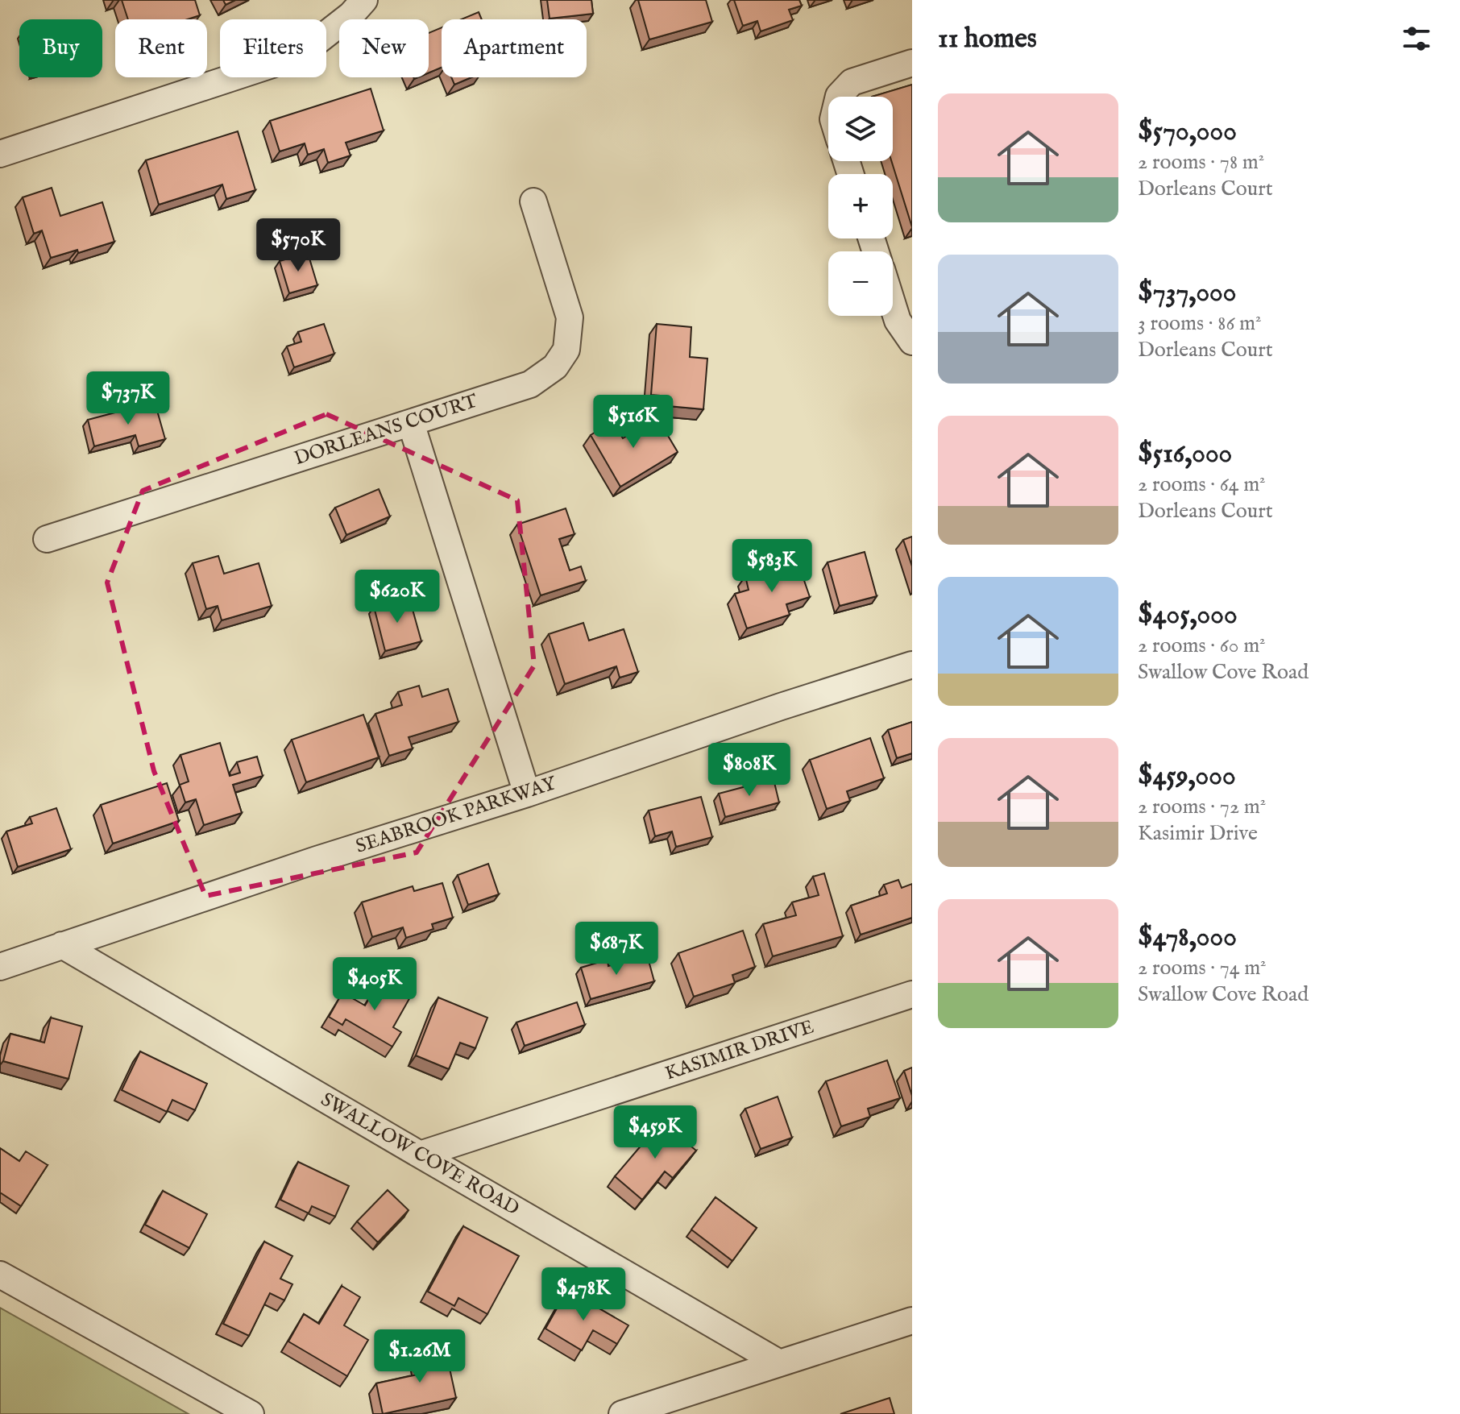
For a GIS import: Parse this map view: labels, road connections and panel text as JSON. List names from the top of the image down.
{
  "streets": {
    "street": [
      "DORLEANS COURT",
      "SEABROOK PARKWAY",
      "KASIMIR DRIVE",
      "SWALLOW COVE ROAD"
    ]
  },
  "crossings": [
    ["SEABROOK PARKWAY", "SWALLOW COVE ROAD"],
    ["KASIMIR DRIVE", "SWALLOW COVE ROAD"]
  ],
  "page": {
    "heading": "11 homes",
    "chip": [
      "Buy",
      "Rent",
      "Filters",
      "New",
      "Apartment"
    ],
    "list": [
      {
        "name": "$570,000",
        "note": "2 rooms · 78 m² · Dorleans Court"
      },
      {
        "name": "$737,000",
        "note": "3 rooms · 86 m² · Dorleans Court"
      },
      {
        "name": "$516,000",
        "note": "2 rooms · 64 m² · Dorleans Court"
      },
      {
        "name": "$405,000",
        "note": "2 rooms · 60 m² · Swallow Cove Road"
      },
      {
        "name": "$459,000",
        "note": "2 rooms · 72 m² · Kasimir Drive"
      },
      {
        "name": "$478,000",
        "note": "2 rooms · 74 m² · Swallow Cove Road"
      }
    ],
    "map_buttons": ["+", "−"],
    "price": [
      "$570K",
      "$737K",
      "$516K",
      "$583K",
      "$620K",
      "$808K",
      "$687K",
      "$405K",
      "$459K",
      "$478K",
      "$1.26M"
    ]
  }
}
